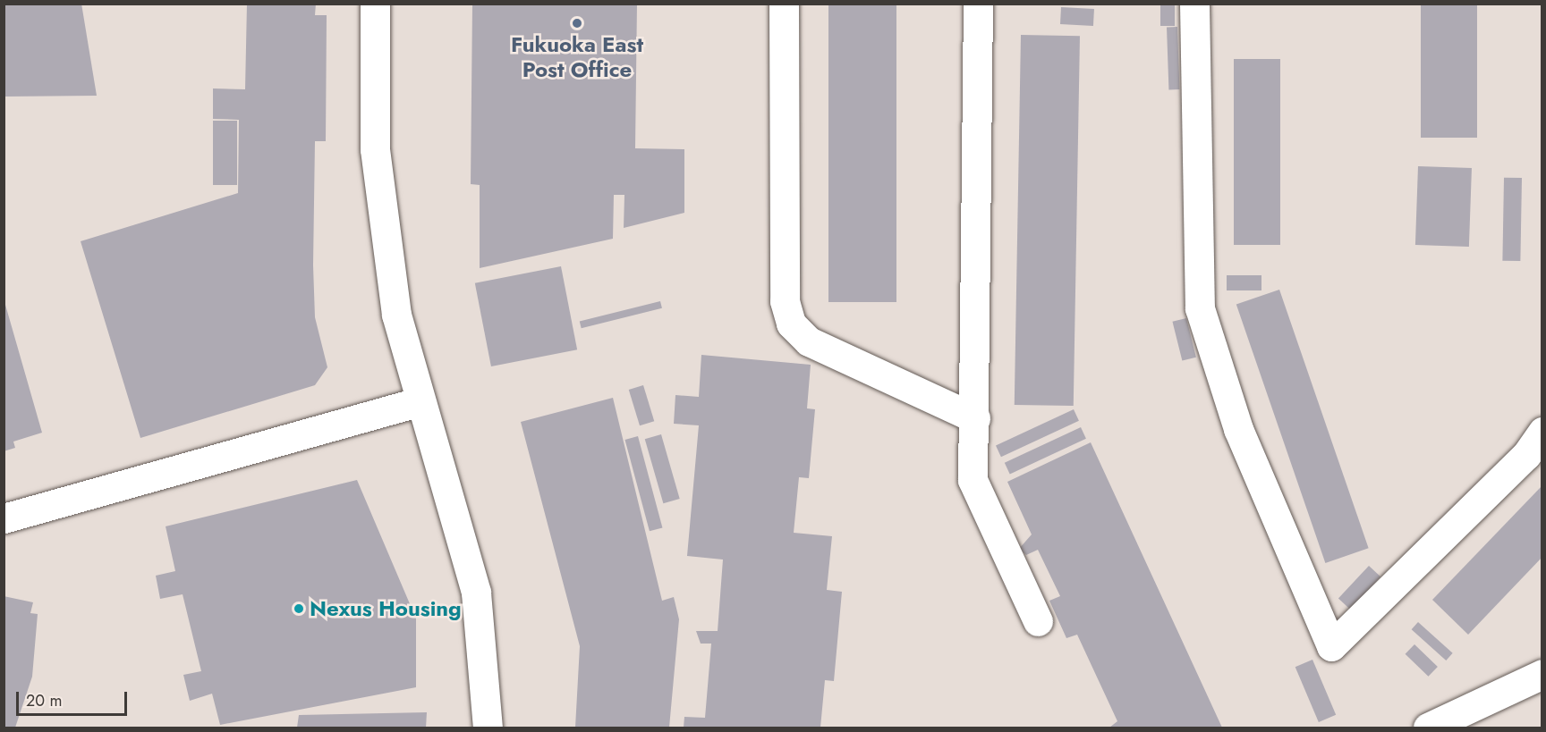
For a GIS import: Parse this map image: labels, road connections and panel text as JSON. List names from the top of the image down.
{
  "places": ["Fukuoka East Post Office", "Nexus Housing"],
  "scale_bar": "20 m"
}
